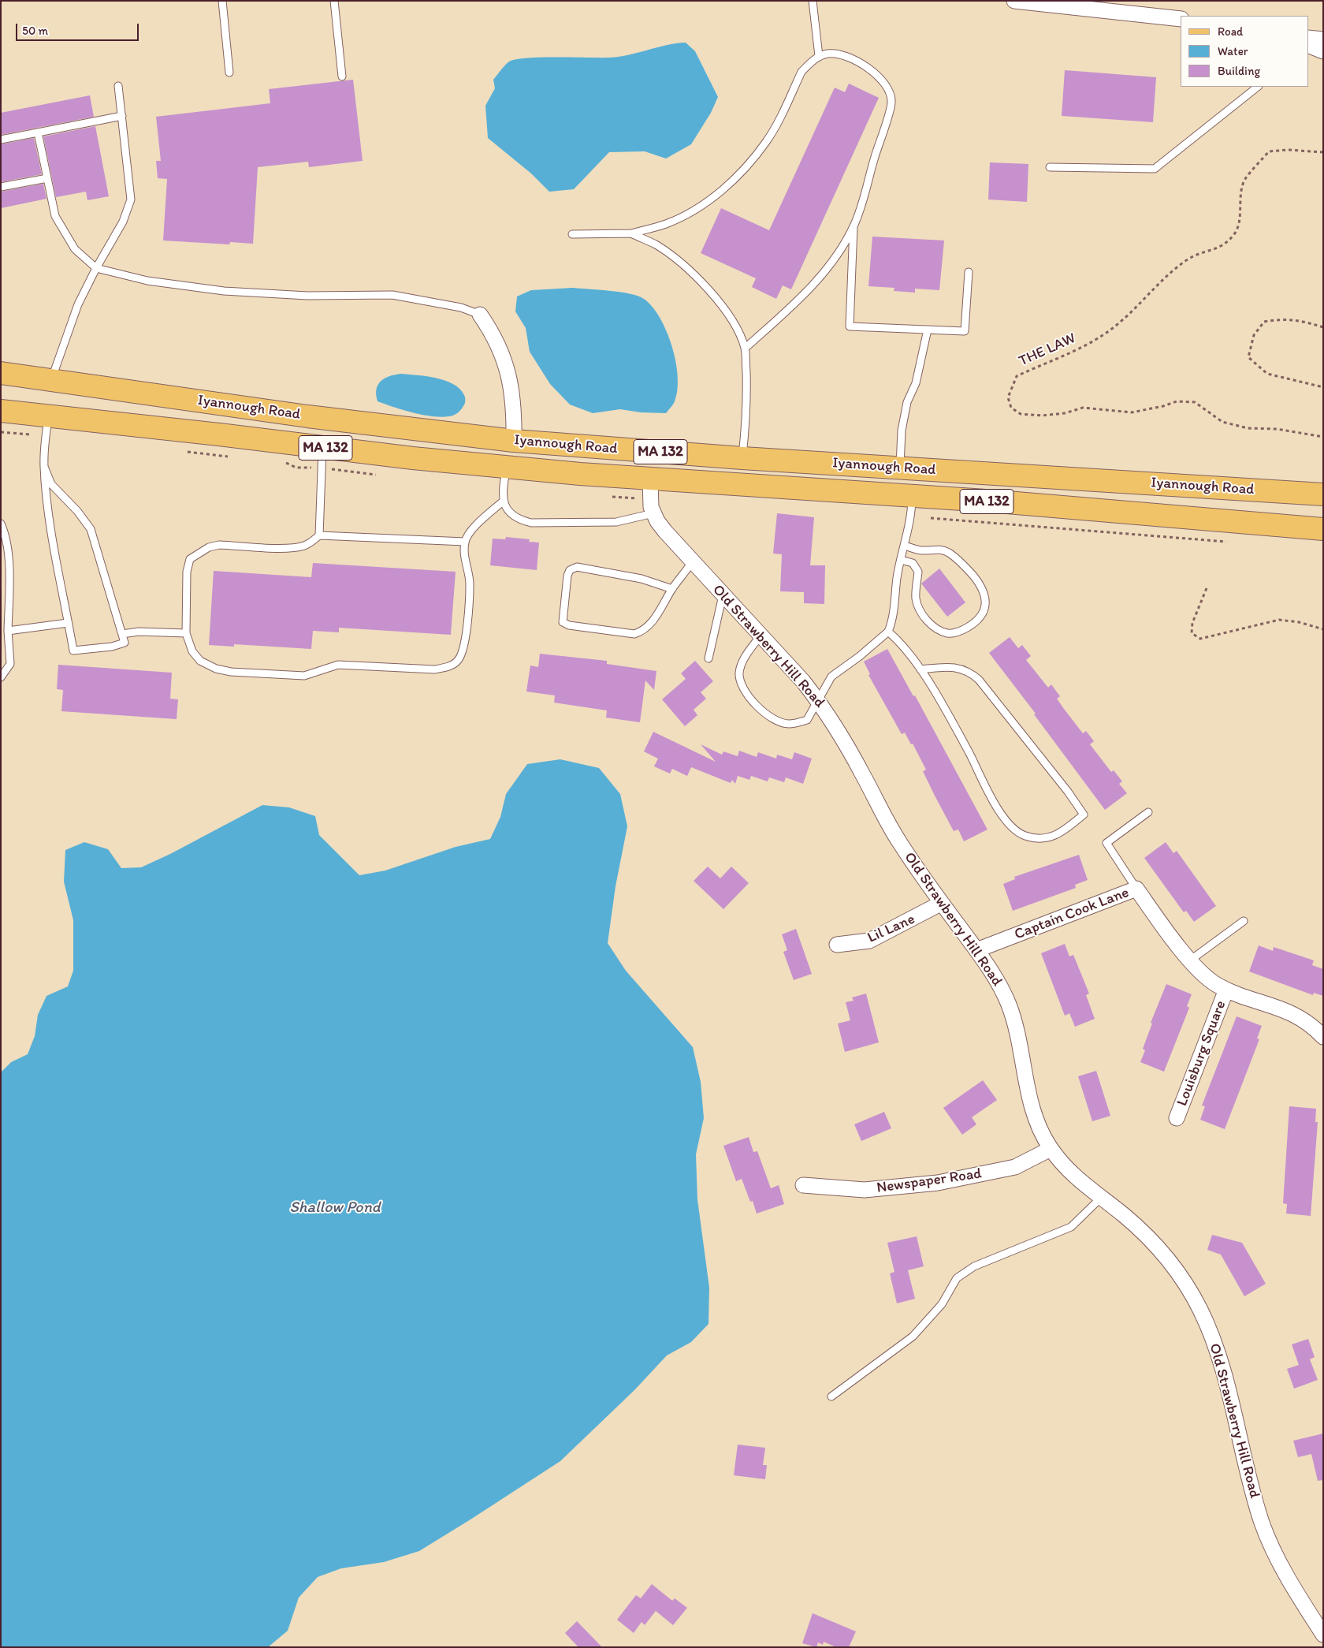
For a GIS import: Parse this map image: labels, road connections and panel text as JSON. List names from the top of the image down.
{
  "streets": {
    "main road": ["Iyannough Road", "MA 132"],
    "street": [
      "Old Strawberry Hill Road",
      "Captain Cook Lane",
      "Lil Lane",
      "Louisburg Square",
      "Newspaper Road"
    ],
    "path": ["THE LAW"]
  },
  "crossings": [
    ["Iyannough Road", "Old Strawberry Hill Road"],
    ["Old Strawberry Hill Road", "Captain Cook Lane"],
    ["Old Strawberry Hill Road", "Lil Lane"],
    ["Old Strawberry Hill Road", "Newspaper Road"],
    ["Captain Cook Lane", "Louisburg Square"]
  ],
  "water": ["Shallow Pond"],
  "legend": ["Road", "Water", "Building"],
  "scale_bar": "50 m"
}
